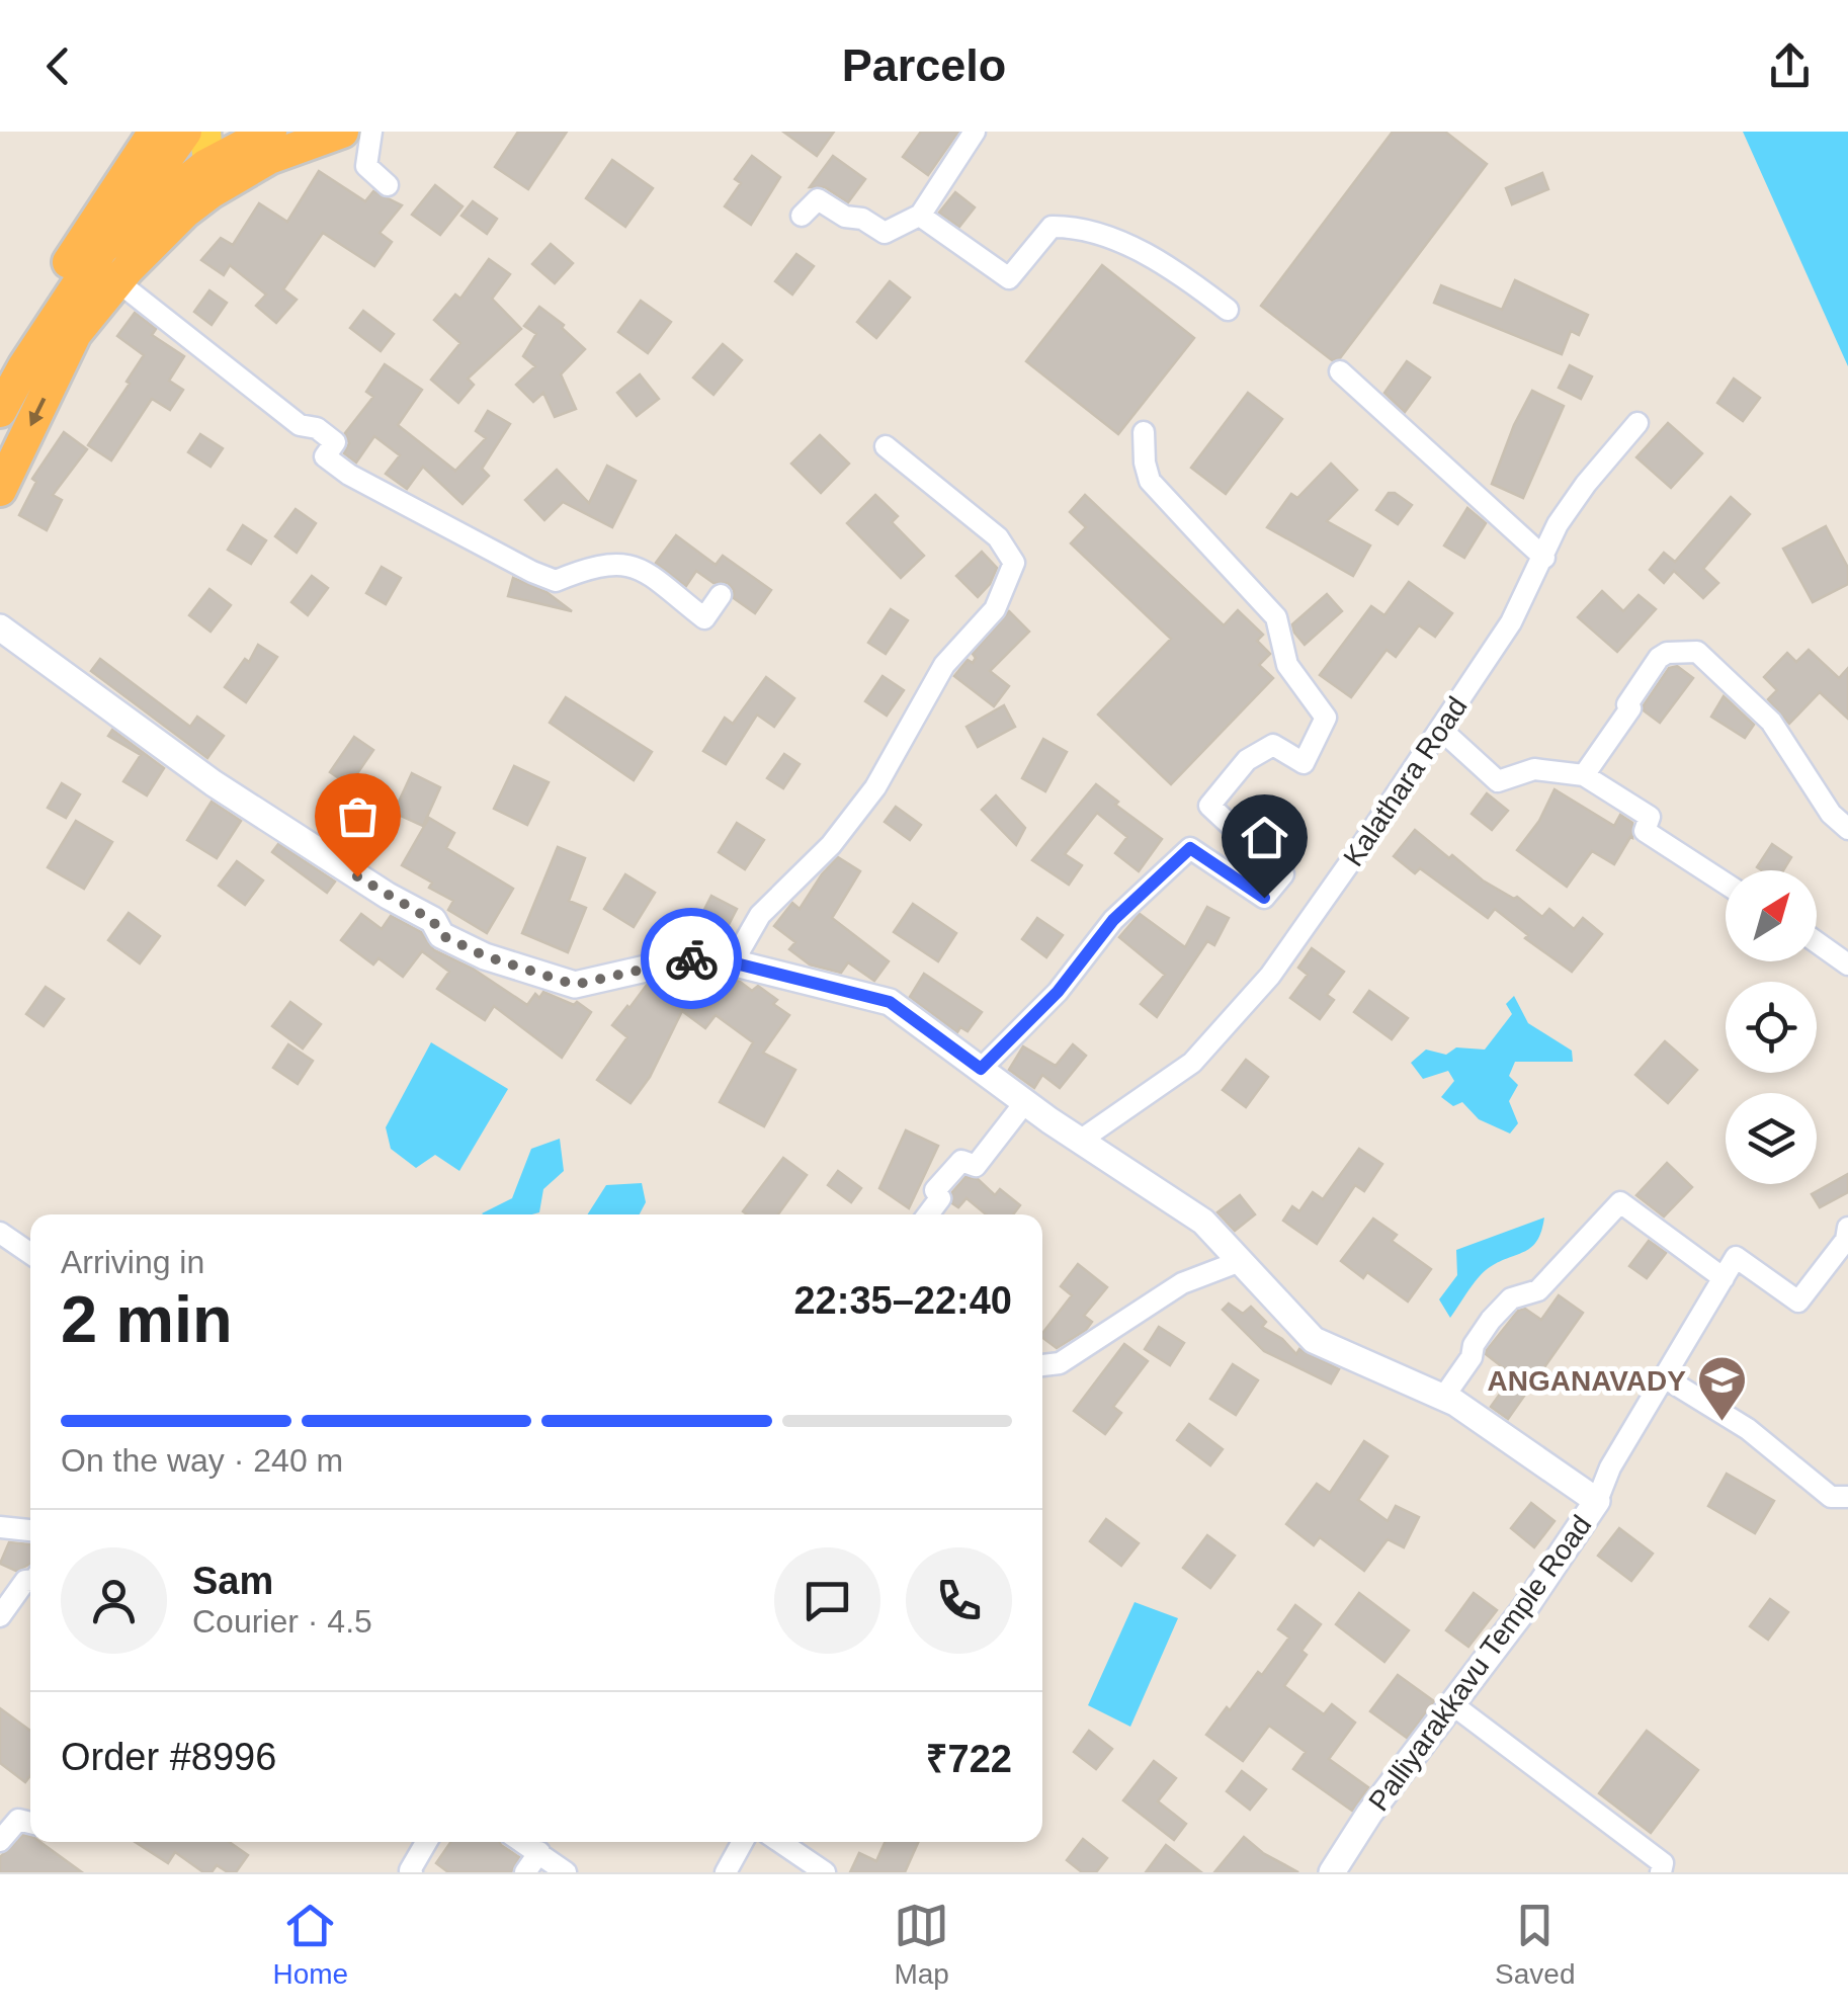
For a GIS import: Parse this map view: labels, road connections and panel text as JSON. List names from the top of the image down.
{
  "streets": {
    "street": ["Kalathara Road", "Palliyarakkavu Temple Road"]
  },
  "crossings": [
    ["Kalathara Road", "Palliyarakkavu Temple Road"]
  ],
  "places": {
    "school or university": ["ANGANAVADY"]
  },
  "north": "top right",
  "page": {
    "header": "Parcelo",
    "heading": ["2 min", "Arriving in", "22:35–22:40"],
    "panel": [
      "Sam",
      "Courier · 4.5",
      "Order #8996",
      "₹722"
    ],
    "bar": "On the way · 240 m",
    "tabs": ["Home", "Map", "Saved"]
  }
}
